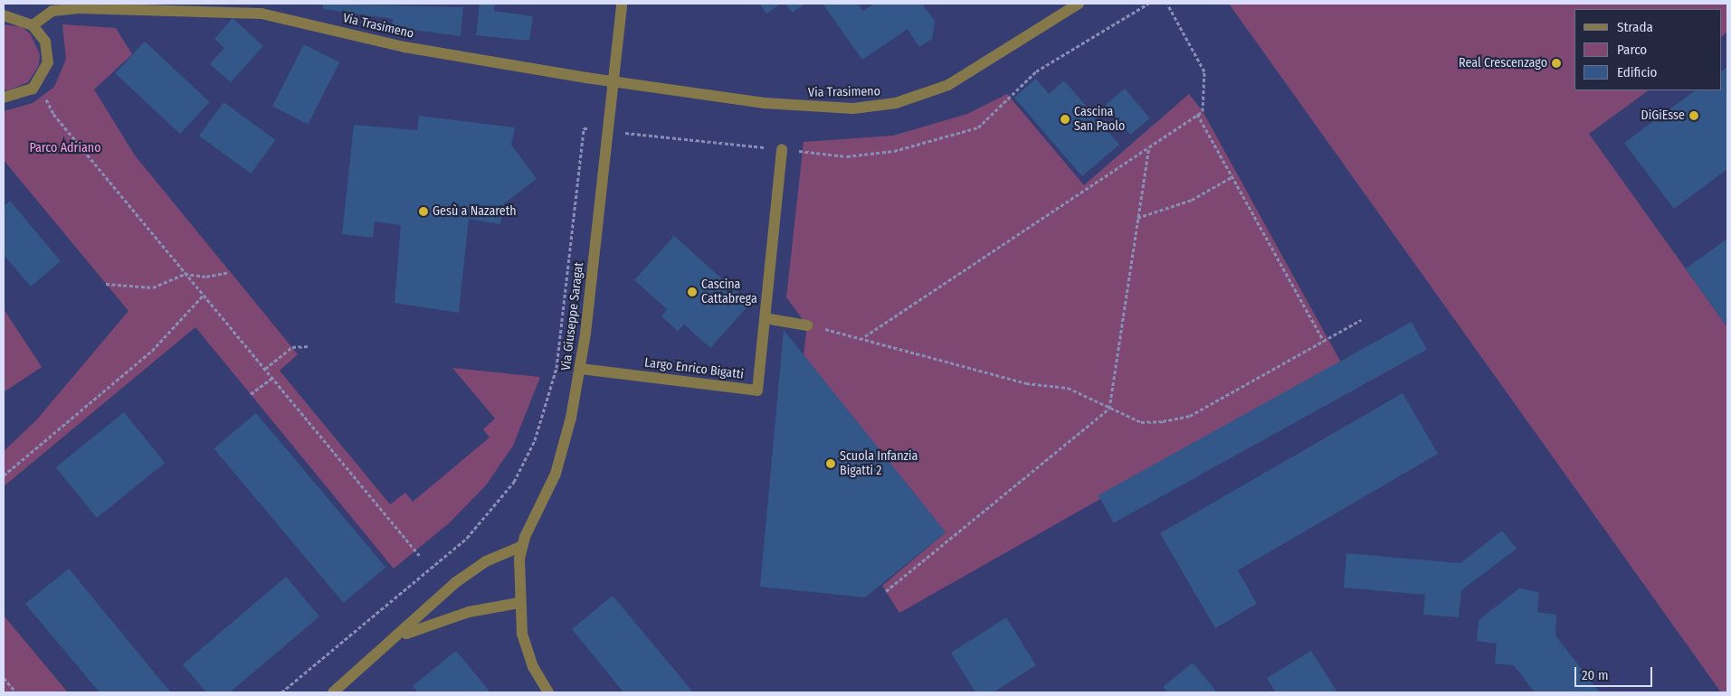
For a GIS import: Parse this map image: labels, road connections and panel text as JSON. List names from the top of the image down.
{
  "streets": {
    "street": ["Via Trasimeno", "Via Giuseppe Saragat", "Largo Enrico Bigatti"]
  },
  "crossings": [
    ["Via Trasimeno", "Via Giuseppe Saragat"],
    ["Via Giuseppe Saragat", "Largo Enrico Bigatti"]
  ],
  "parks": ["Parco Adriano"],
  "places": [
    "Real Crescenzago",
    "DiGiEsse",
    "Cascina San Paolo",
    "Gesù a Nazareth",
    "Cascina Cattabrega",
    "Scuola Infanzia Bigatti 2"
  ],
  "legend": ["Strada", "Parco", "Edificio"],
  "scale_bar": "20 m"
}
